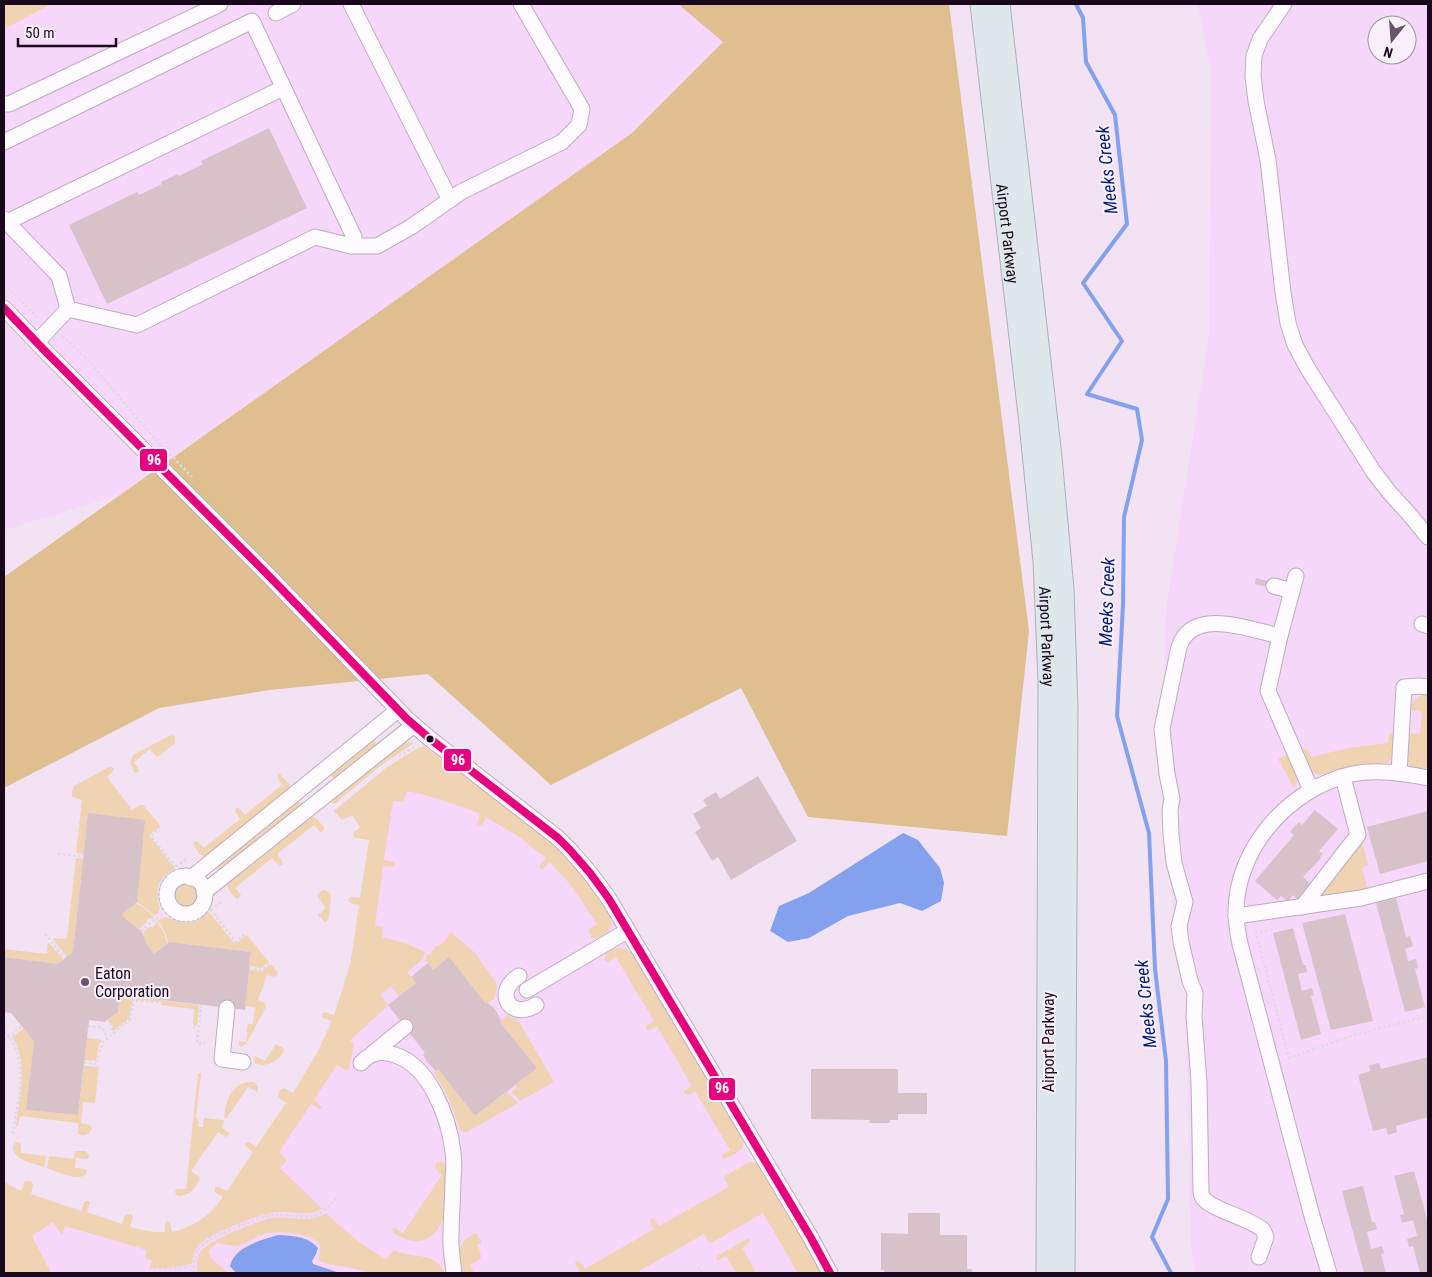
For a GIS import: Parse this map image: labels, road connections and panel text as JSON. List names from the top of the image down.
{
  "streets": {
    "highway": ["Airport Parkway"]
  },
  "water": ["Meeks Creek"],
  "places": ["Eaton Corporation"],
  "lines": ["transit line 96"],
  "scale_bar": "50 m",
  "north": "bottom"
}
